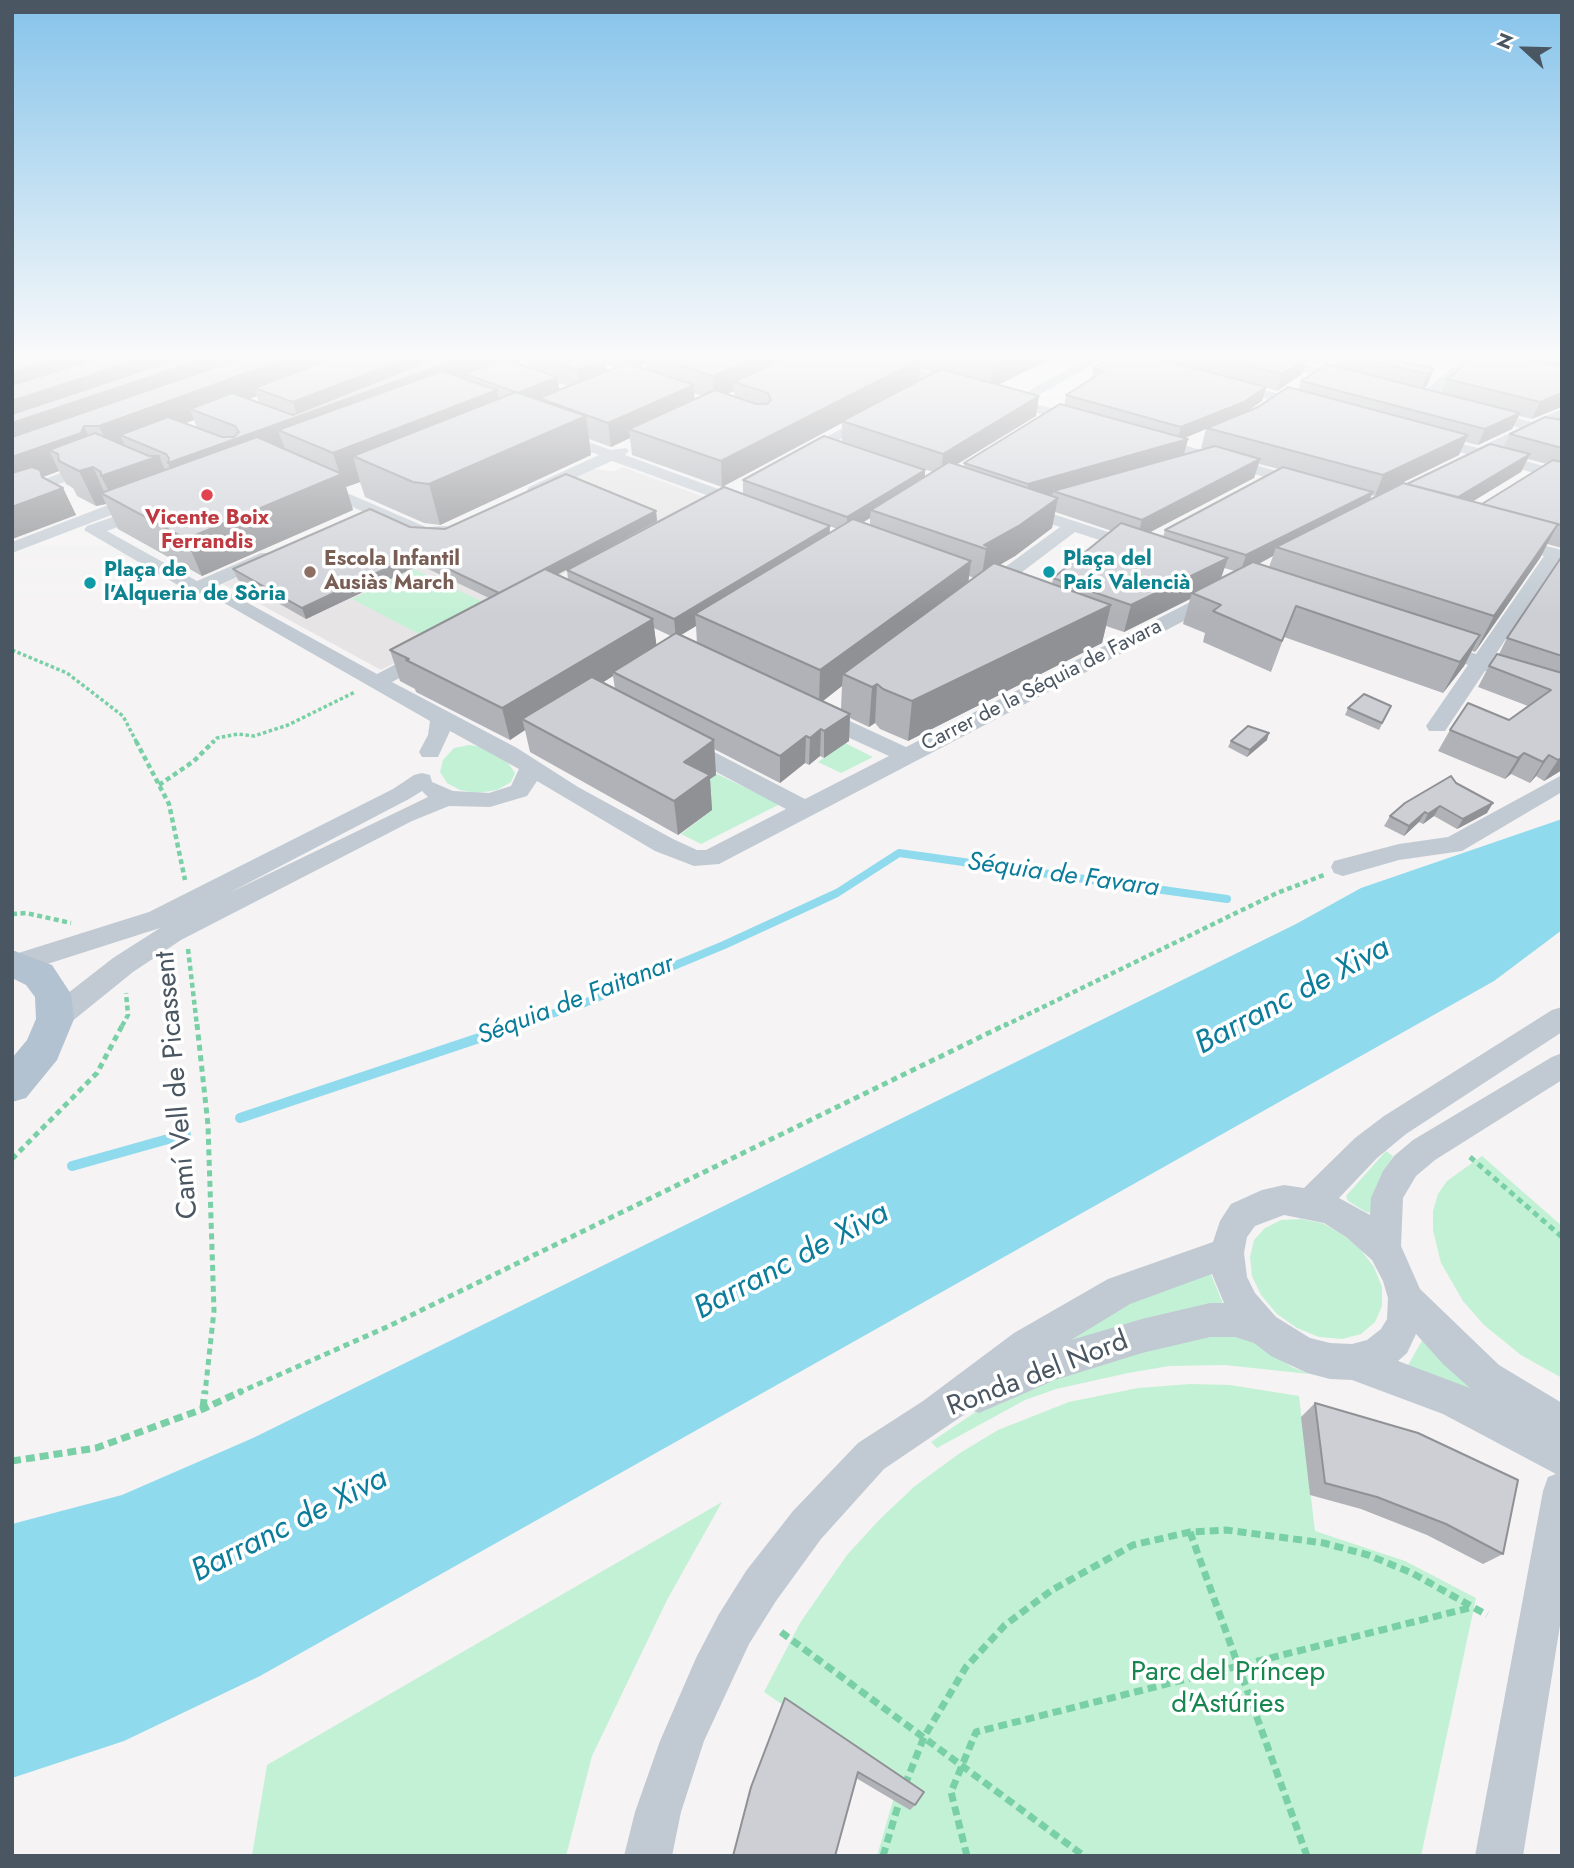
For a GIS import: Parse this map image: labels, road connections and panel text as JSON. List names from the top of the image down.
{
  "streets": {
    "street": ["Carrer de la Séquia de Favara", "Ronda del Nord"],
    "path": ["Camí Vell de Picassent"]
  },
  "water": ["Séquia de Favara", "Barranc de Xiva", "Séquia de Faitanar"],
  "parks": ["Parc del Príncep d'Astúries"],
  "places": [
    "Vicente Boix Ferrandis",
    "Escola Infantil Ausiàs March",
    "Plaça del País Valencià",
    "Plaça de l'Alqueria de Sòria"
  ],
  "north": "left"
}
